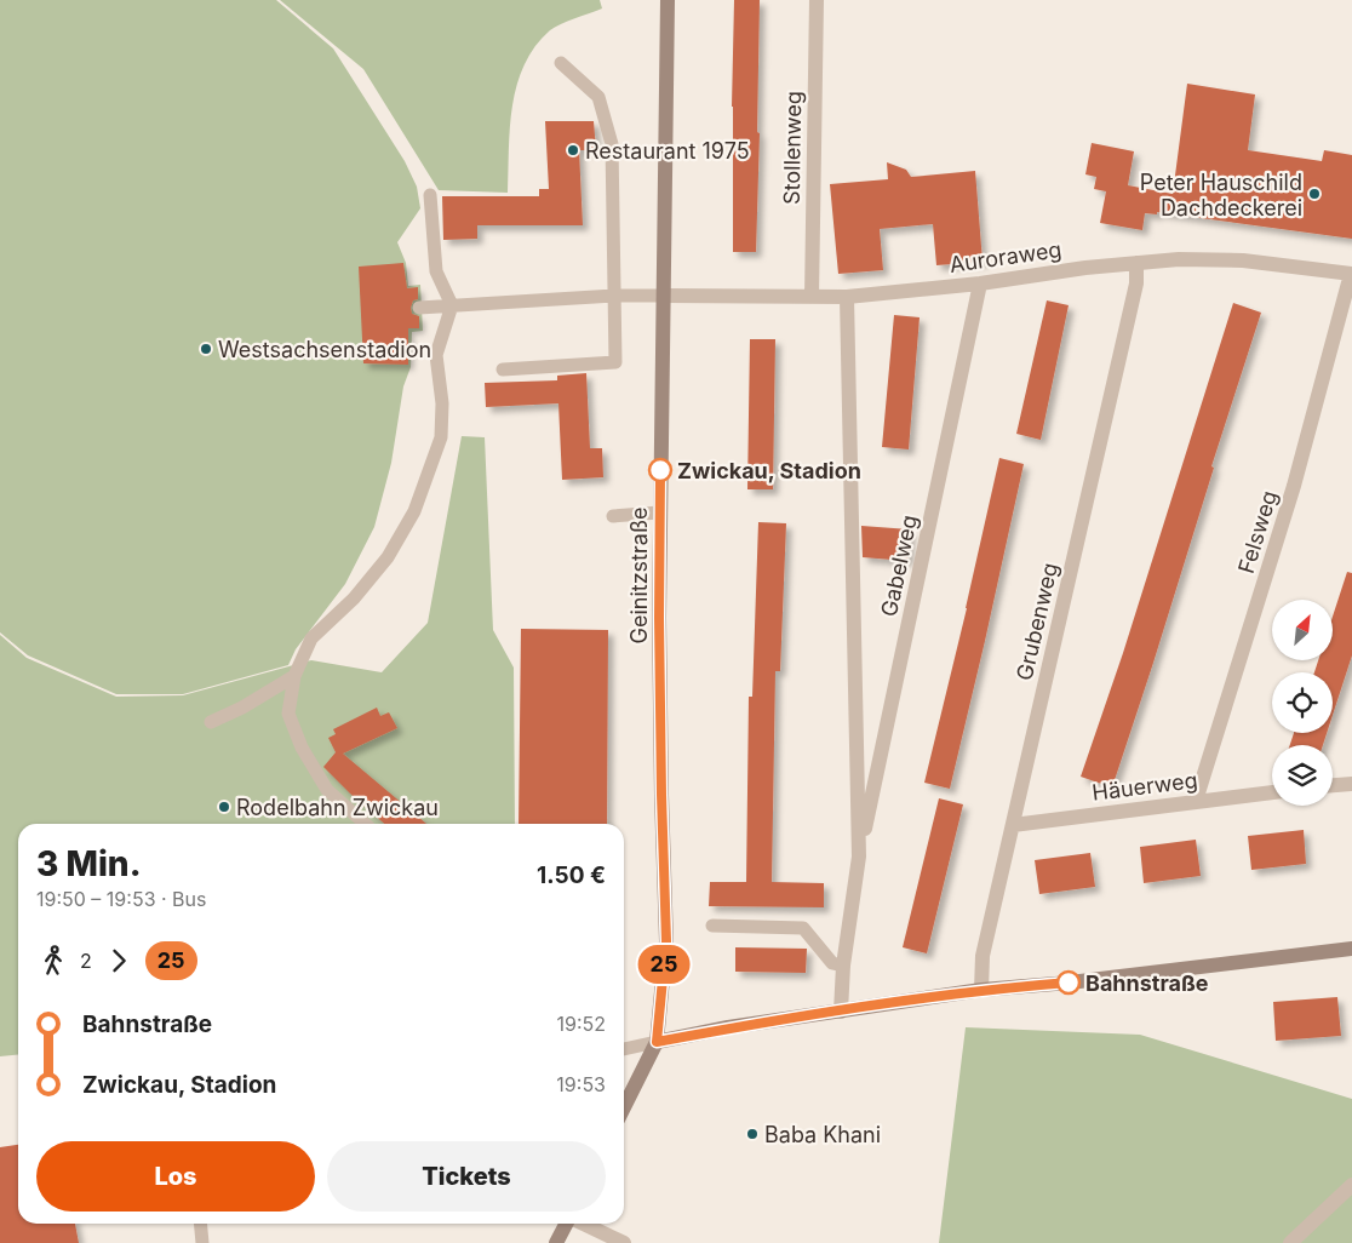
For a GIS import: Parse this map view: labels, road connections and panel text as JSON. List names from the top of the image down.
{
  "streets": {
    "main road": ["Geinitzstraße"],
    "street": [
      "Stollenweg",
      "Auroraweg",
      "Felsweg",
      "Gabelweg",
      "Grubenweg",
      "Häuerweg"
    ]
  },
  "crossings": [
    ["Stollenweg", "Auroraweg"],
    ["Auroraweg", "Felsweg"],
    ["Auroraweg", "Gabelweg"],
    ["Auroraweg", "Geinitzstraße"],
    ["Auroraweg", "Grubenweg"],
    ["Felsweg", "Häuerweg"],
    ["Grubenweg", "Häuerweg"]
  ],
  "places": [
    "Restaurant 1975",
    "Peter Hauschild Dachdeckerei",
    "Westsachsenstadion",
    "Zwickau, Stadion",
    "Rodelbahn Zwickau",
    "Bahnstraße",
    "Baba Khani"
  ],
  "lines": ["bus line 25"],
  "north": "top right",
  "page": {
    "on_map": "25",
    "heading": ["3 Min.", "19:50 – 19:53 · Bus", "1.50 €"],
    "legs": ["2", "25"],
    "list": [
      {
        "name": "Bahnstraße",
        "value": "19:52"
      },
      {
        "name": "Zwickau, Stadion",
        "value": "19:53"
      }
    ],
    "buttons": ["Los", "Tickets"]
  }
}
